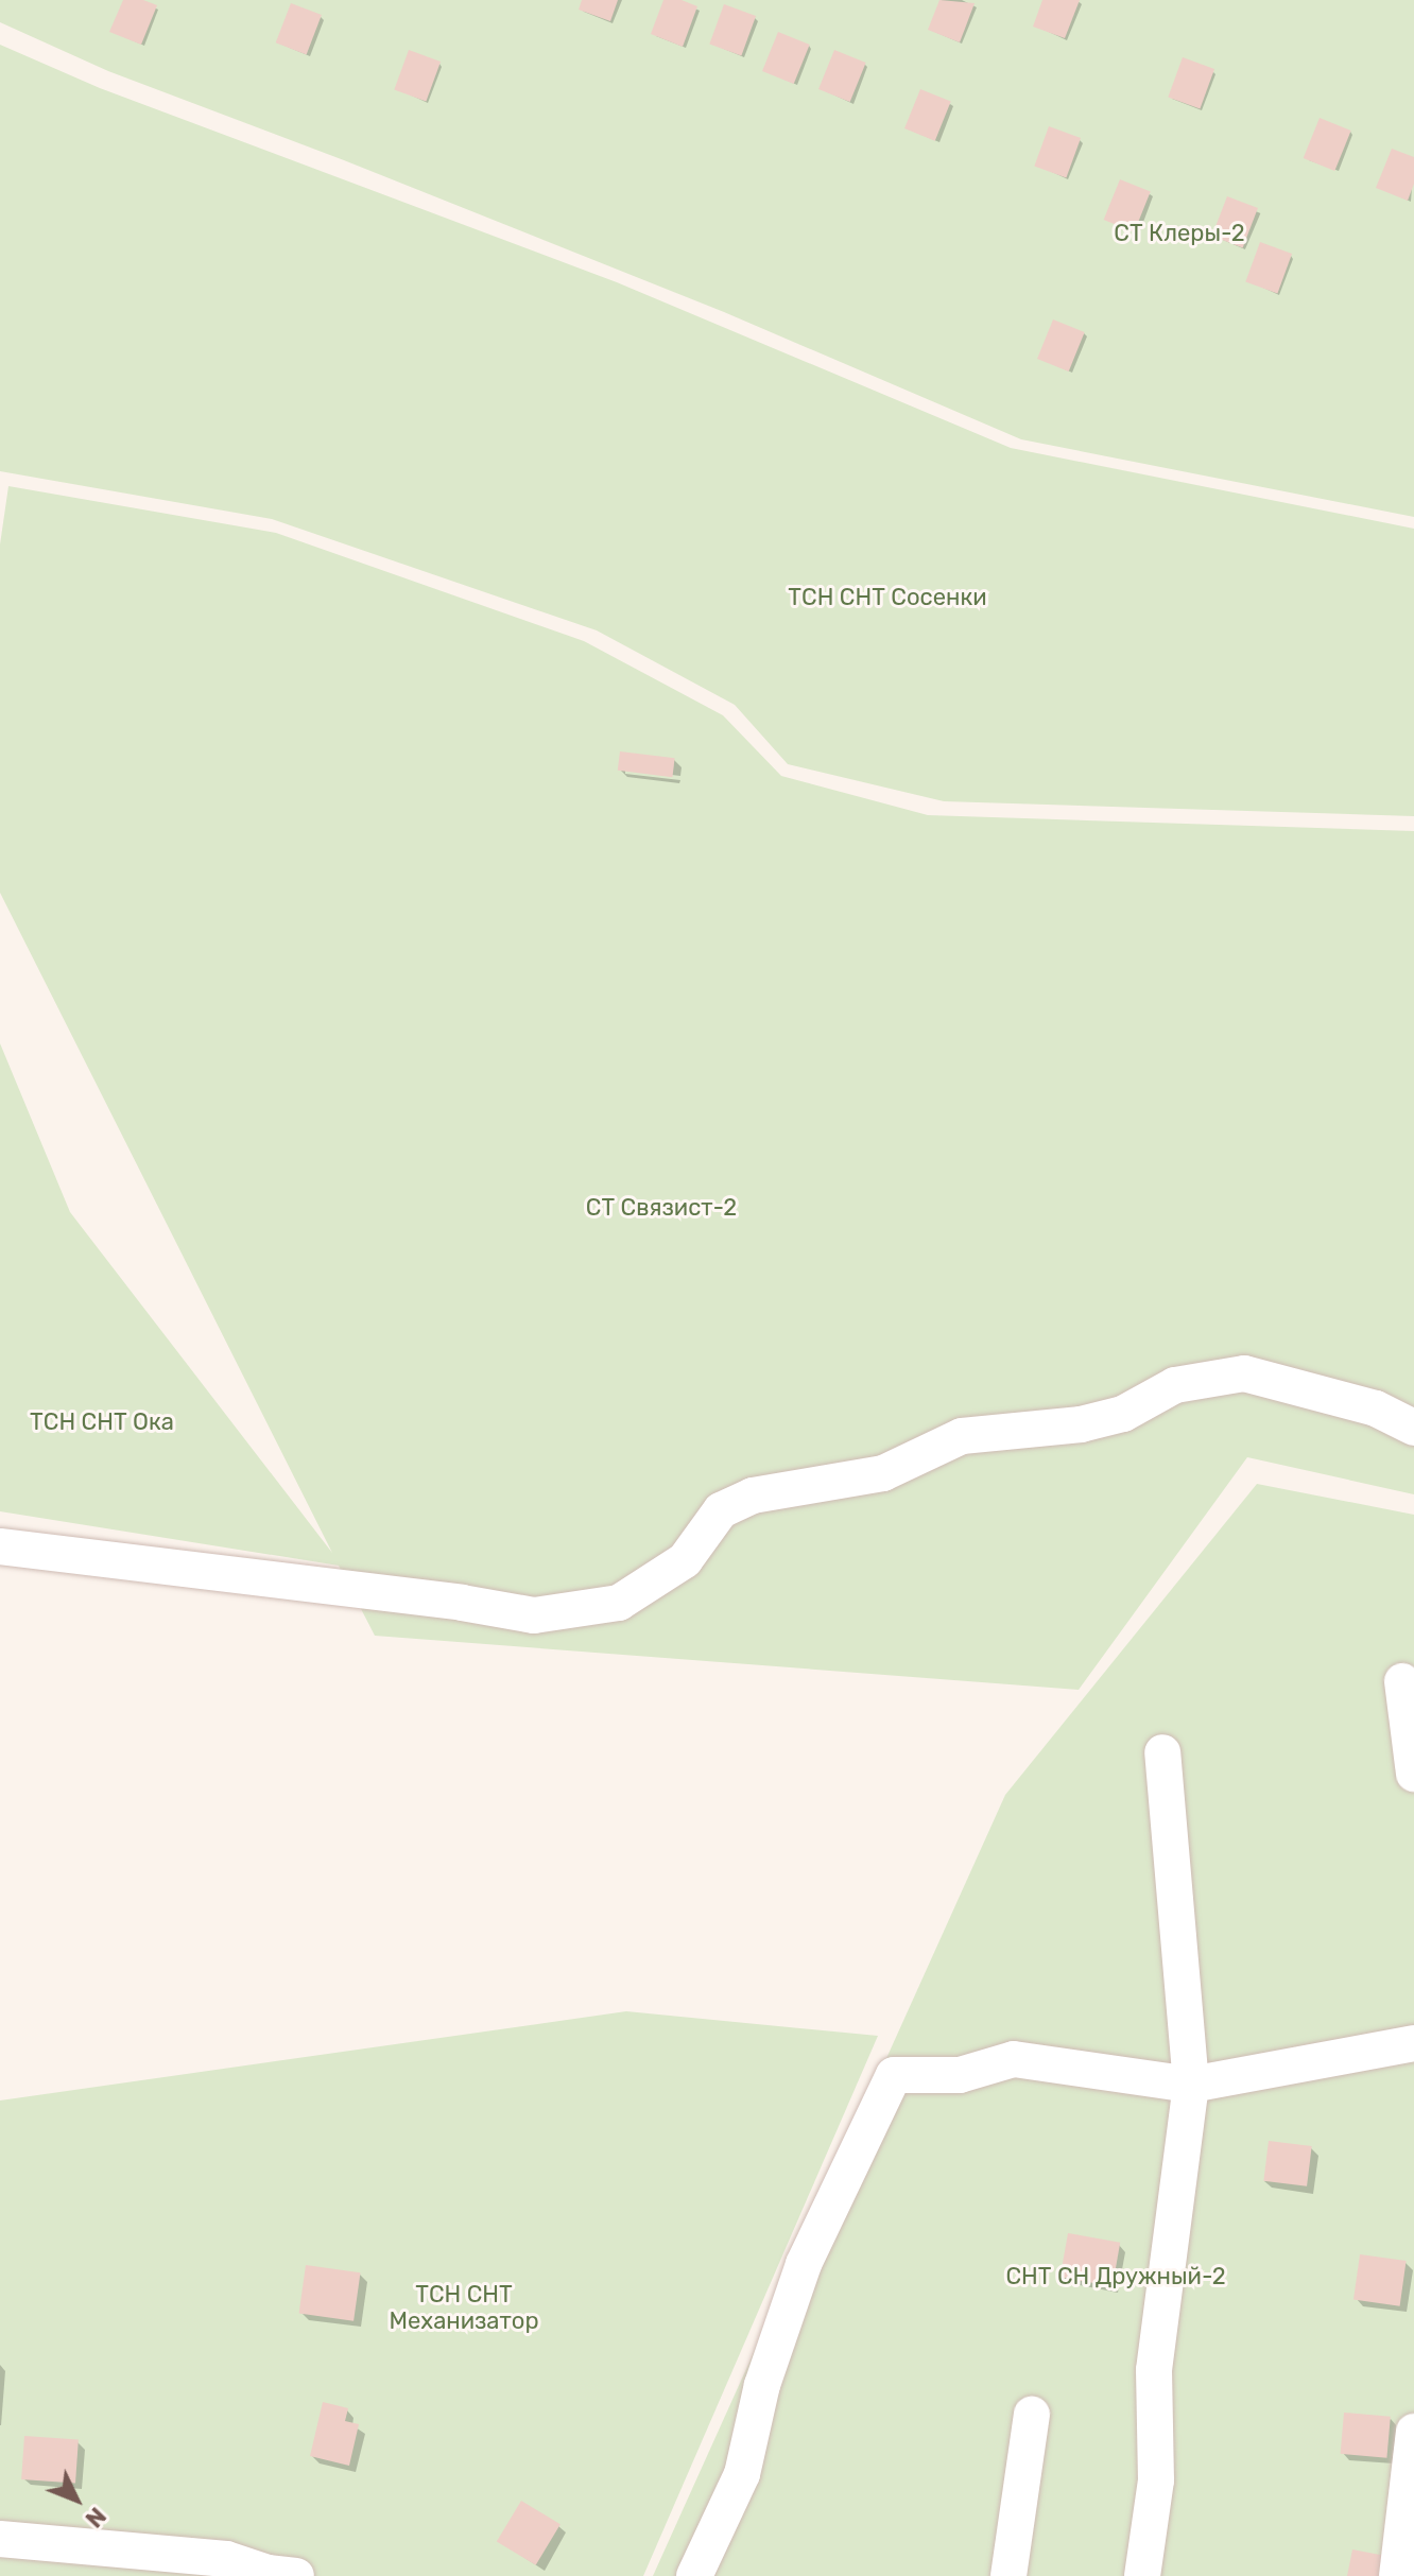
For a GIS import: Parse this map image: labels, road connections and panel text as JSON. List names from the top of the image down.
{
  "parks": [
    "СТ Клеры-2",
    "ТСН СНТ Сосенки",
    "СТ Связист-2",
    "ТСН СНТ Ока",
    "СНТ СН Дружный-2",
    "ТСН СНТ Механизатор"
  ],
  "north": "bottom right"
}
